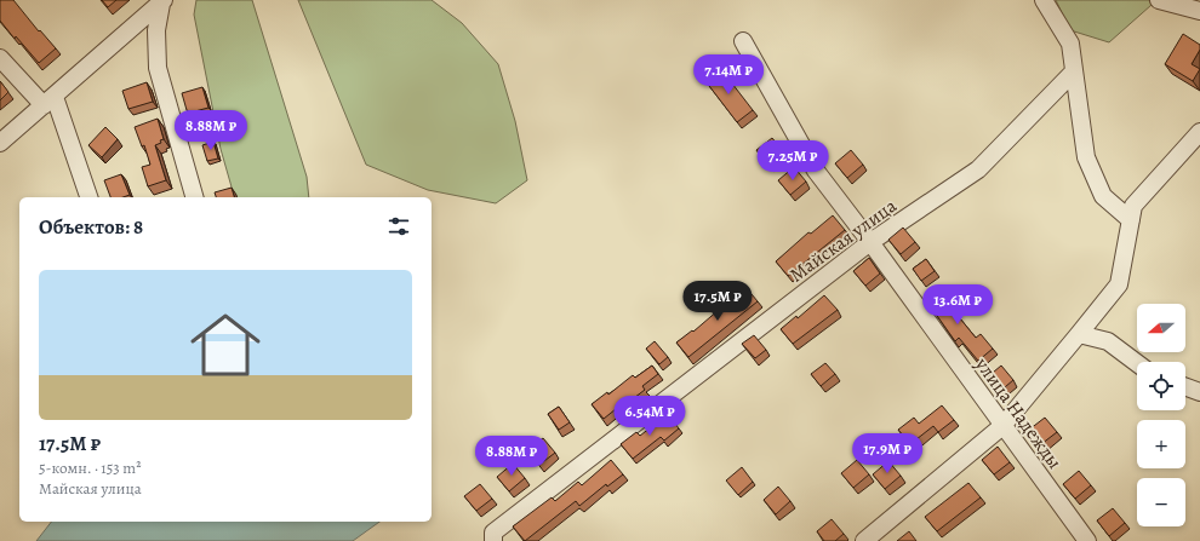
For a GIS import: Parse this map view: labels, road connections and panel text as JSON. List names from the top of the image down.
{
  "streets": {
    "street": ["Майская улица", "улица Надежды"]
  },
  "crossings": [
    ["Майская улица", "улица Надежды"]
  ],
  "north": "left",
  "page": {
    "price": [
      "7.14M ₽",
      "8.88M ₽",
      "7.25M ₽",
      "17.5M ₽",
      "13.6M ₽",
      "6.54M ₽",
      "17.9M ₽",
      "8.88M ₽"
    ],
    "heading": "Объектов: 8",
    "list": [
      {
        "name": "17.5M ₽",
        "note": "5-комн. · 153 m² · Майская улица"
      }
    ],
    "map_buttons": ["+", "−"]
  }
}
